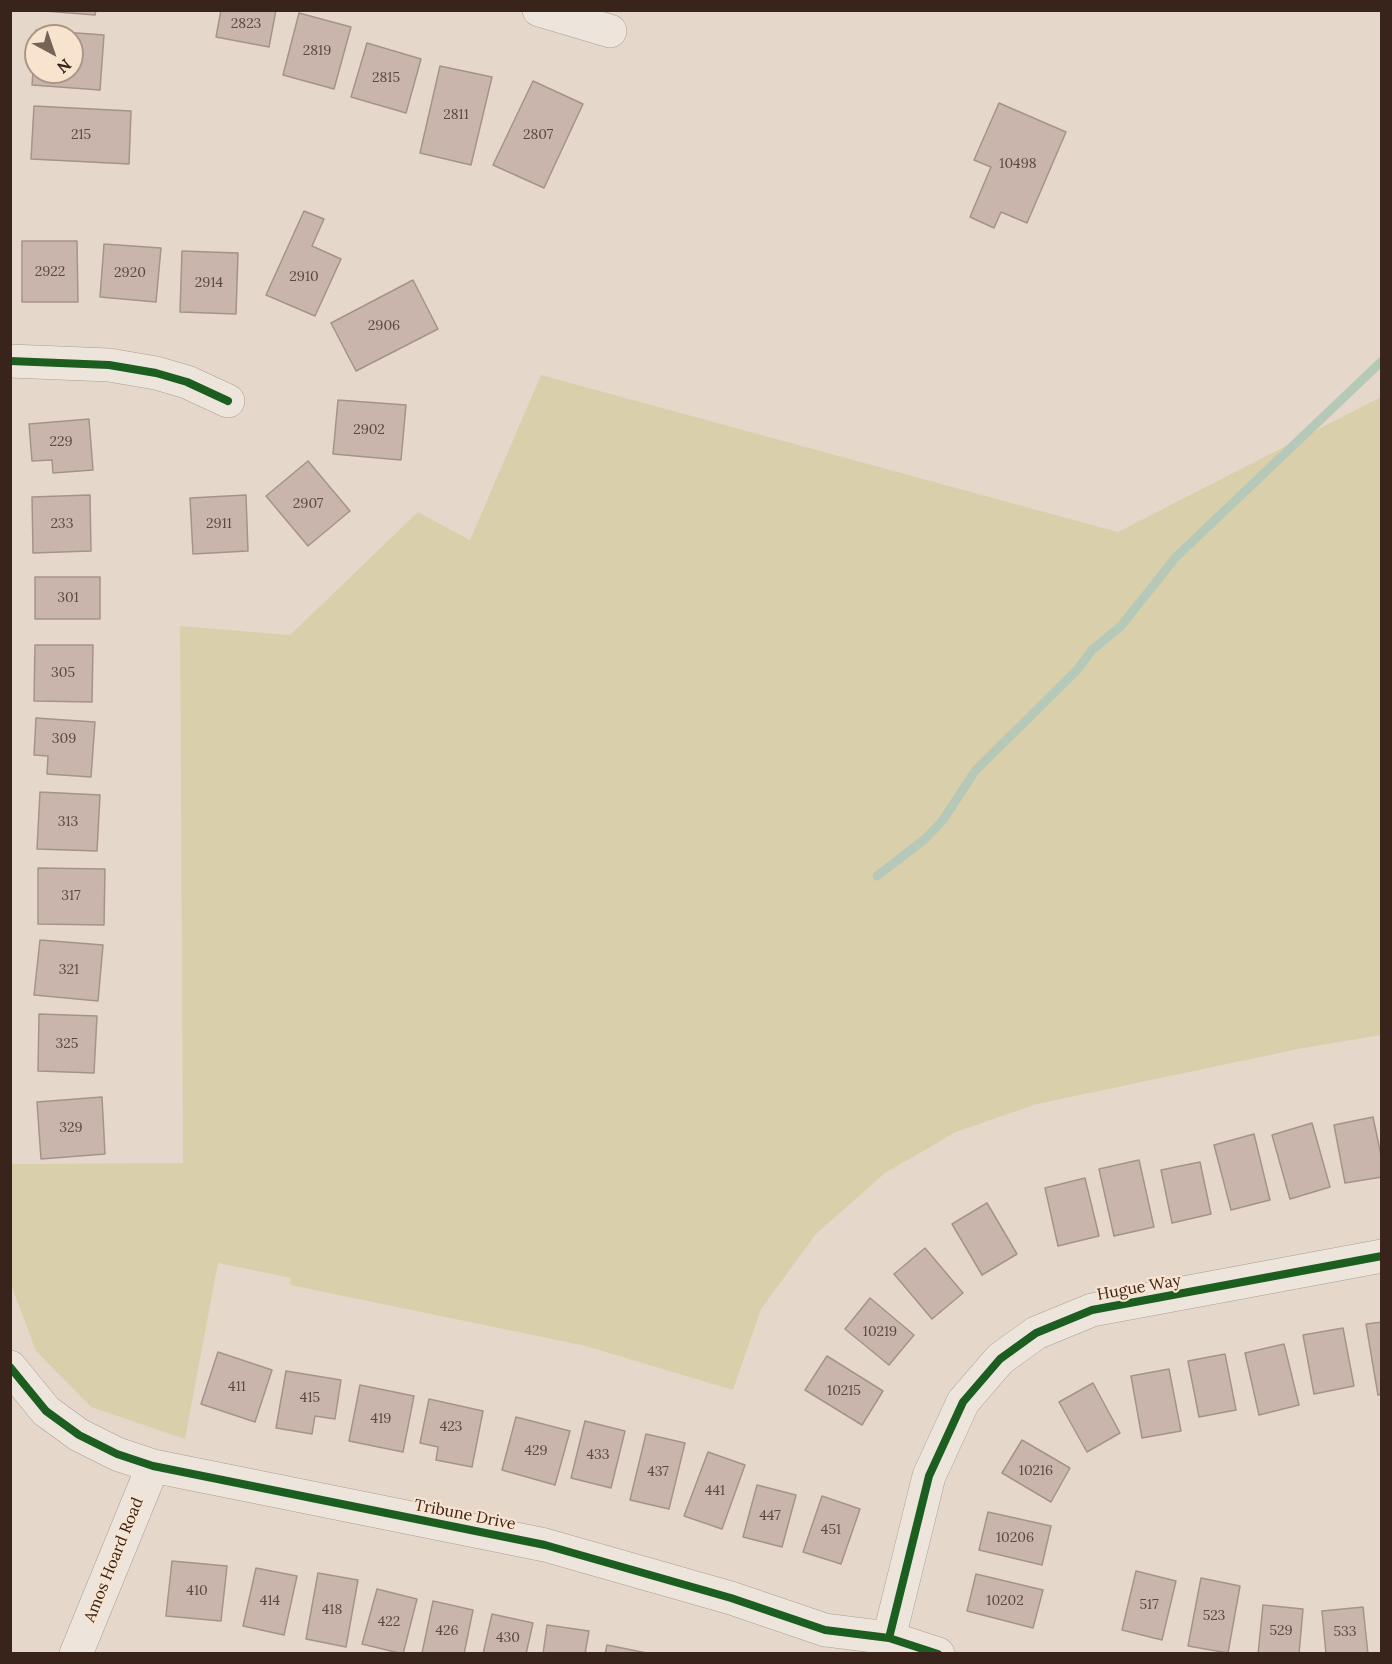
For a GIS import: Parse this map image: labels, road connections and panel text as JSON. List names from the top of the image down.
{
  "streets": {
    "street": ["Hugue Way", "Tribune Drive", "Amos Hoard Road"]
  },
  "crossings": [
    ["Hugue Way", "Tribune Drive"],
    ["Tribune Drive", "Amos Hoard Road"]
  ],
  "house_numbers": [
    "2823",
    "2819",
    "2815",
    "2811",
    "215",
    "2807",
    "10498",
    "2922",
    "2920",
    "2910",
    "2914",
    "2906",
    "2902",
    "229",
    "2907",
    "233",
    "2911",
    "301",
    "305",
    "309",
    "313",
    "317",
    "321",
    "325",
    "329",
    "10219",
    "411",
    "10215",
    "415",
    "419",
    "423",
    "429",
    "433",
    "10216",
    "437",
    "441",
    "447",
    "451",
    "10206",
    "410",
    "414",
    "10202",
    "517",
    "418",
    "523",
    "422",
    "426",
    "529",
    "533",
    "430"
  ],
  "north": "bottom right"
}
